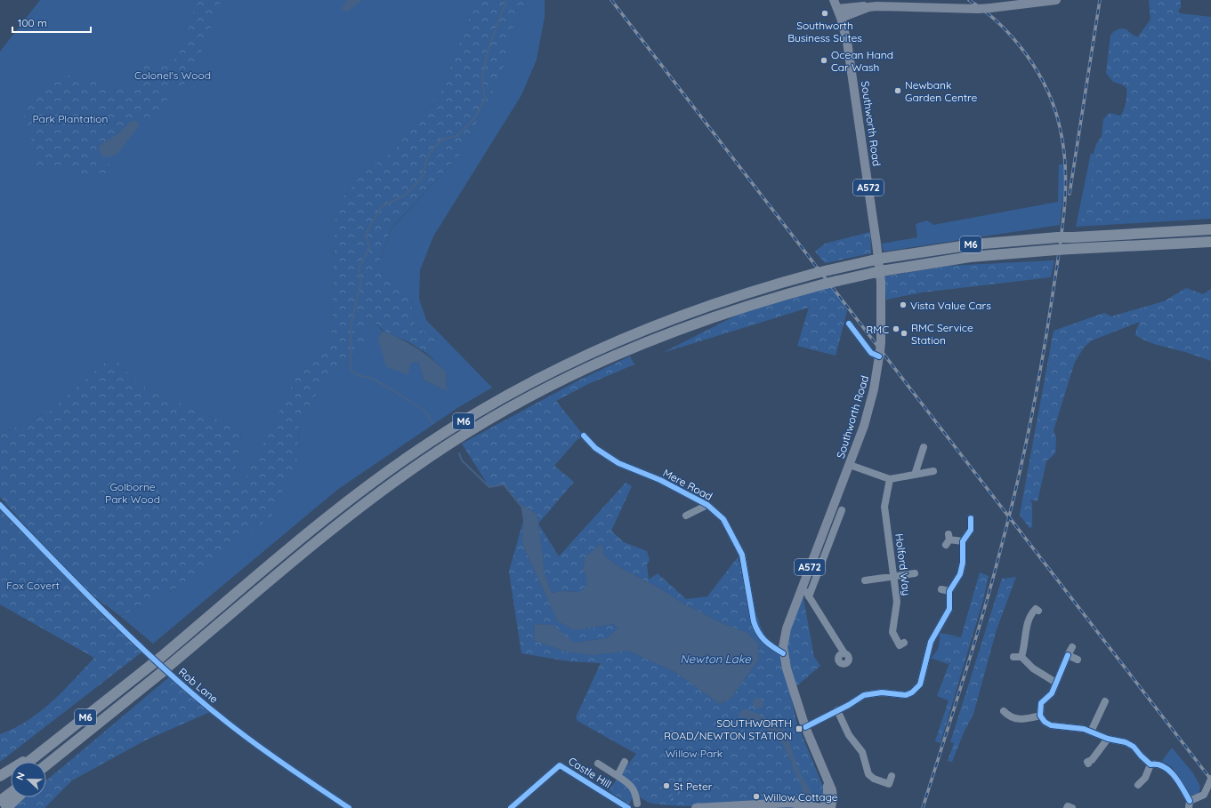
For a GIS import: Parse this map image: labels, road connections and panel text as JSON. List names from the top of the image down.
{
  "streets": {
    "highway": ["M6"],
    "main road": ["Southworth Road", "A572"],
    "street": [
      "Mere Road",
      "Holford Way",
      "Rob Lane",
      "Castle Hill"
    ]
  },
  "crossings": [
    ["Southworth Road", "Mere Road"]
  ],
  "water": ["Newton Lake"],
  "parks": [
    "Colonel's Wood",
    "Park Plantation",
    "Golborne Park Wood",
    "Fox Covert",
    "Willow Park"
  ],
  "places": {
    "other": [
      "Southworth Business Suites",
      "Ocean Hand Car Wash",
      "Newbank Garden Centre",
      "Vista Value Cars",
      "RMC",
      "RMC Service Station",
      "St Peter",
      "Willow Cottage"
    ],
    "transit": ["SOUTHWORTH ROAD/NEWTON STATION"]
  },
  "scale_bar": "100 m",
  "north": "left"
}
